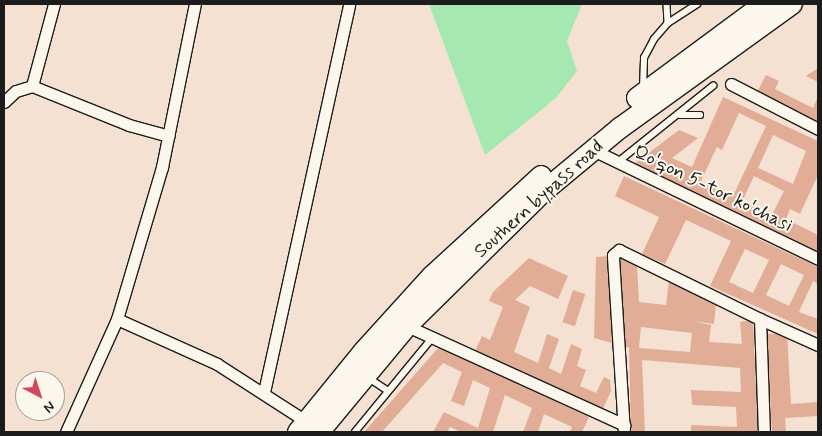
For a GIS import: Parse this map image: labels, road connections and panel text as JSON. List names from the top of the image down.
{
  "streets": {
    "highway": ["Southern bypass road"],
    "street": ["Qoʻqon 5-tor koʻchasi"]
  },
  "crossings": [
    ["Qoʻqon 5-tor koʻchasi", "Southern bypass road"]
  ],
  "north": "bottom right"
}
